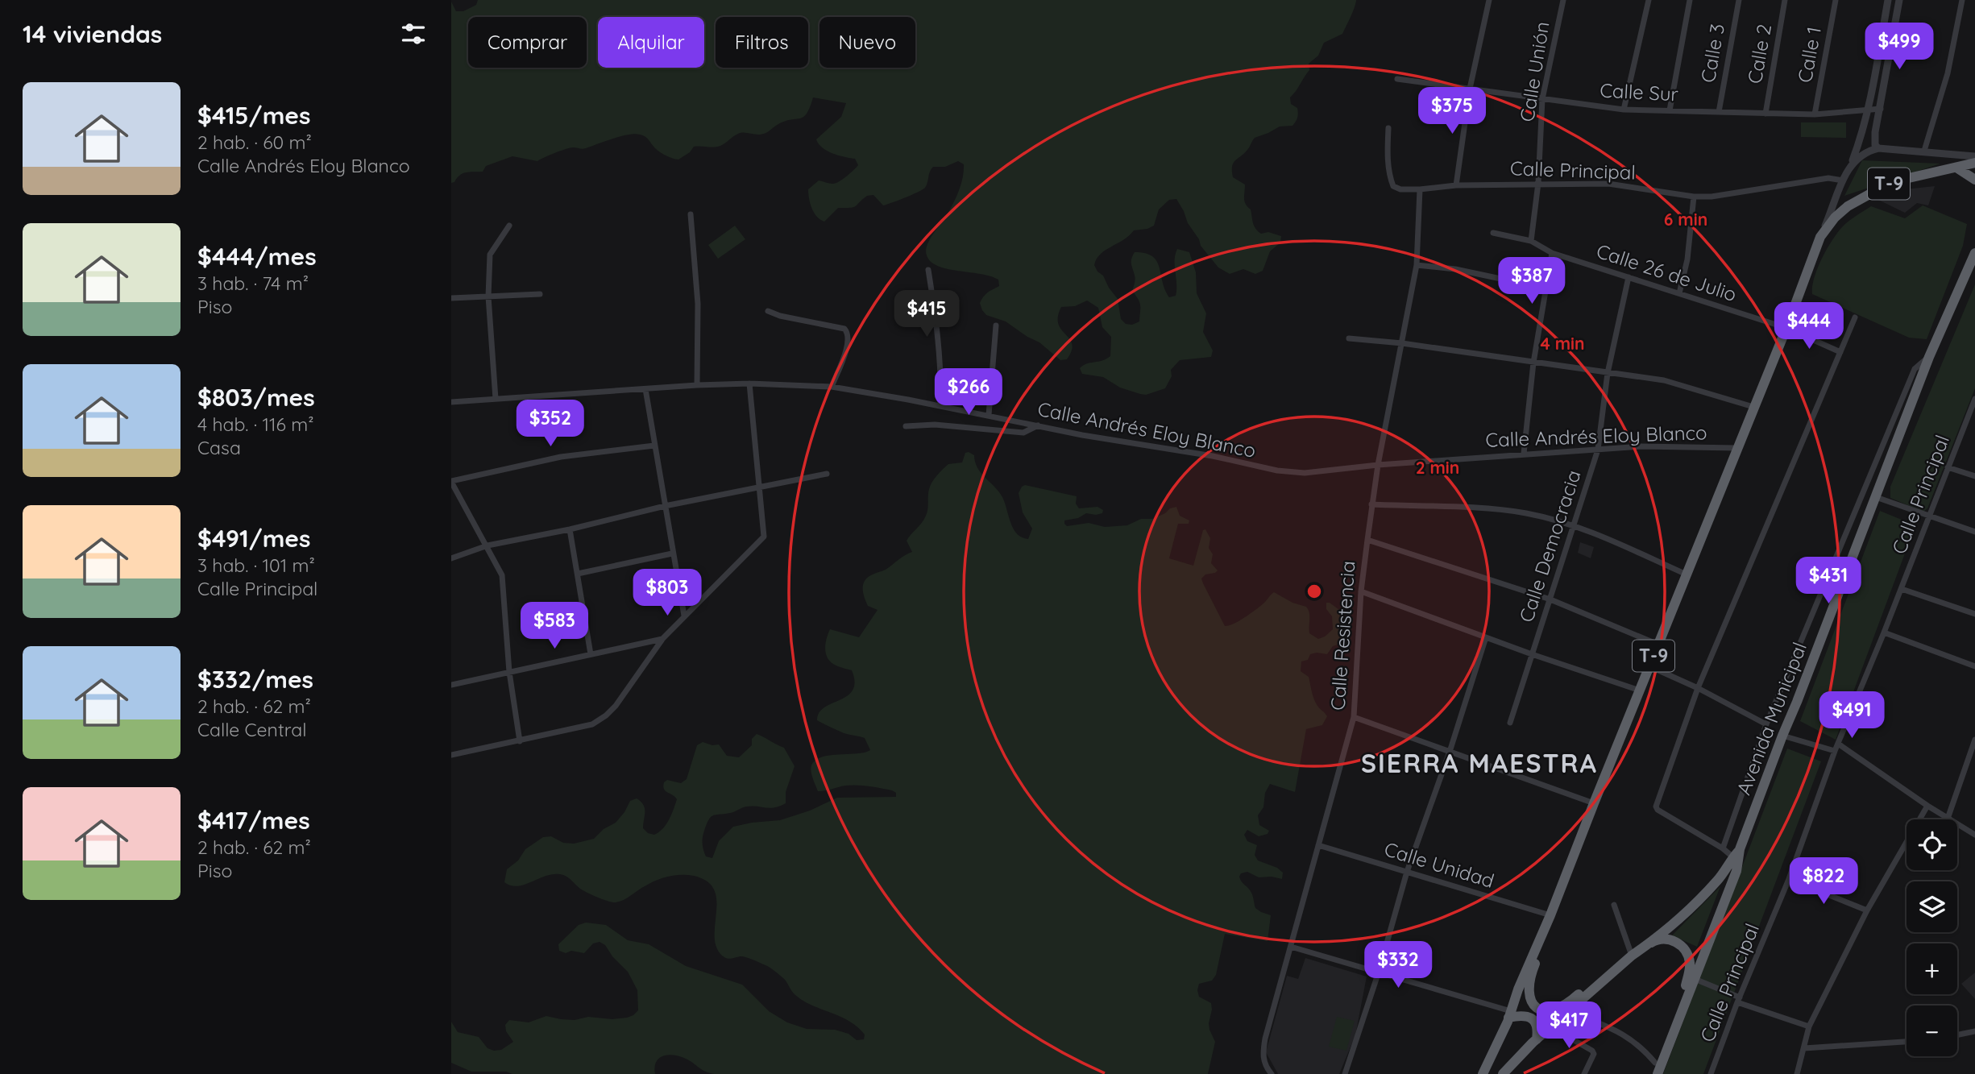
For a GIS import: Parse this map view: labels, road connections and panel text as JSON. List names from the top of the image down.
{
  "streets": {
    "highway": ["T-9", "Avenida Municipal"],
    "street": [
      "Calle 3",
      "Calle 2",
      "Calle 1",
      "Calle Unión",
      "Calle Sur",
      "Calle Principal",
      "Calle 26 de Julio",
      "Calle Andrés Eloy Blanco",
      "Calle Democracia",
      "Calle Resistencia",
      "Calle Unidad"
    ]
  },
  "crossings": [
    ["Calle 3", "Calle Sur"],
    ["Calle 2", "Calle Sur"],
    ["Calle 1", "Calle Sur"],
    ["Calle Unión", "Calle Sur"],
    ["Calle Unión", "Calle Principal"],
    ["Calle Principal", "T-9"],
    ["Calle Principal", "Calle Resistencia"],
    ["T-9", "Calle 26 de Julio"],
    ["T-9", "Calle Andrés Eloy Blanco"],
    ["T-9", "Avenida Municipal"],
    ["T-9", "Calle Unidad"],
    ["Calle 26 de Julio", "Calle Democracia"],
    ["Calle Andrés Eloy Blanco", "Calle Democracia"],
    ["Calle Andrés Eloy Blanco", "Calle Resistencia"],
    ["Calle Resistencia", "Calle Unidad"]
  ],
  "districts": ["SIERRA MAESTRA"],
  "page": {
    "heading": "14 viviendas",
    "chip": [
      "Comprar",
      "Alquilar",
      "Filtros",
      "Nuevo"
    ],
    "price": [
      "$499",
      "$375",
      "$387",
      "$415",
      "$444",
      "$266",
      "$352",
      "$431",
      "$803",
      "$583",
      "$491",
      "$822",
      "$332",
      "$417"
    ],
    "list": [
      {
        "name": "$415/mes",
        "note": "2 hab. · 60 m² · Calle Andrés Eloy Blanco"
      },
      {
        "name": "$444/mes",
        "note": "3 hab. · 74 m² · Piso"
      },
      {
        "name": "$803/mes",
        "note": "4 hab. · 116 m² · Casa"
      },
      {
        "name": "$491/mes",
        "note": "3 hab. · 101 m² · Calle Principal"
      },
      {
        "name": "$332/mes",
        "note": "2 hab. · 62 m² · Calle Central"
      },
      {
        "name": "$417/mes",
        "note": "2 hab. · 62 m² · Piso"
      }
    ],
    "map_buttons": ["+", "−"]
  },
  "rings": ["6 min", "4 min", "2 min"]
}
